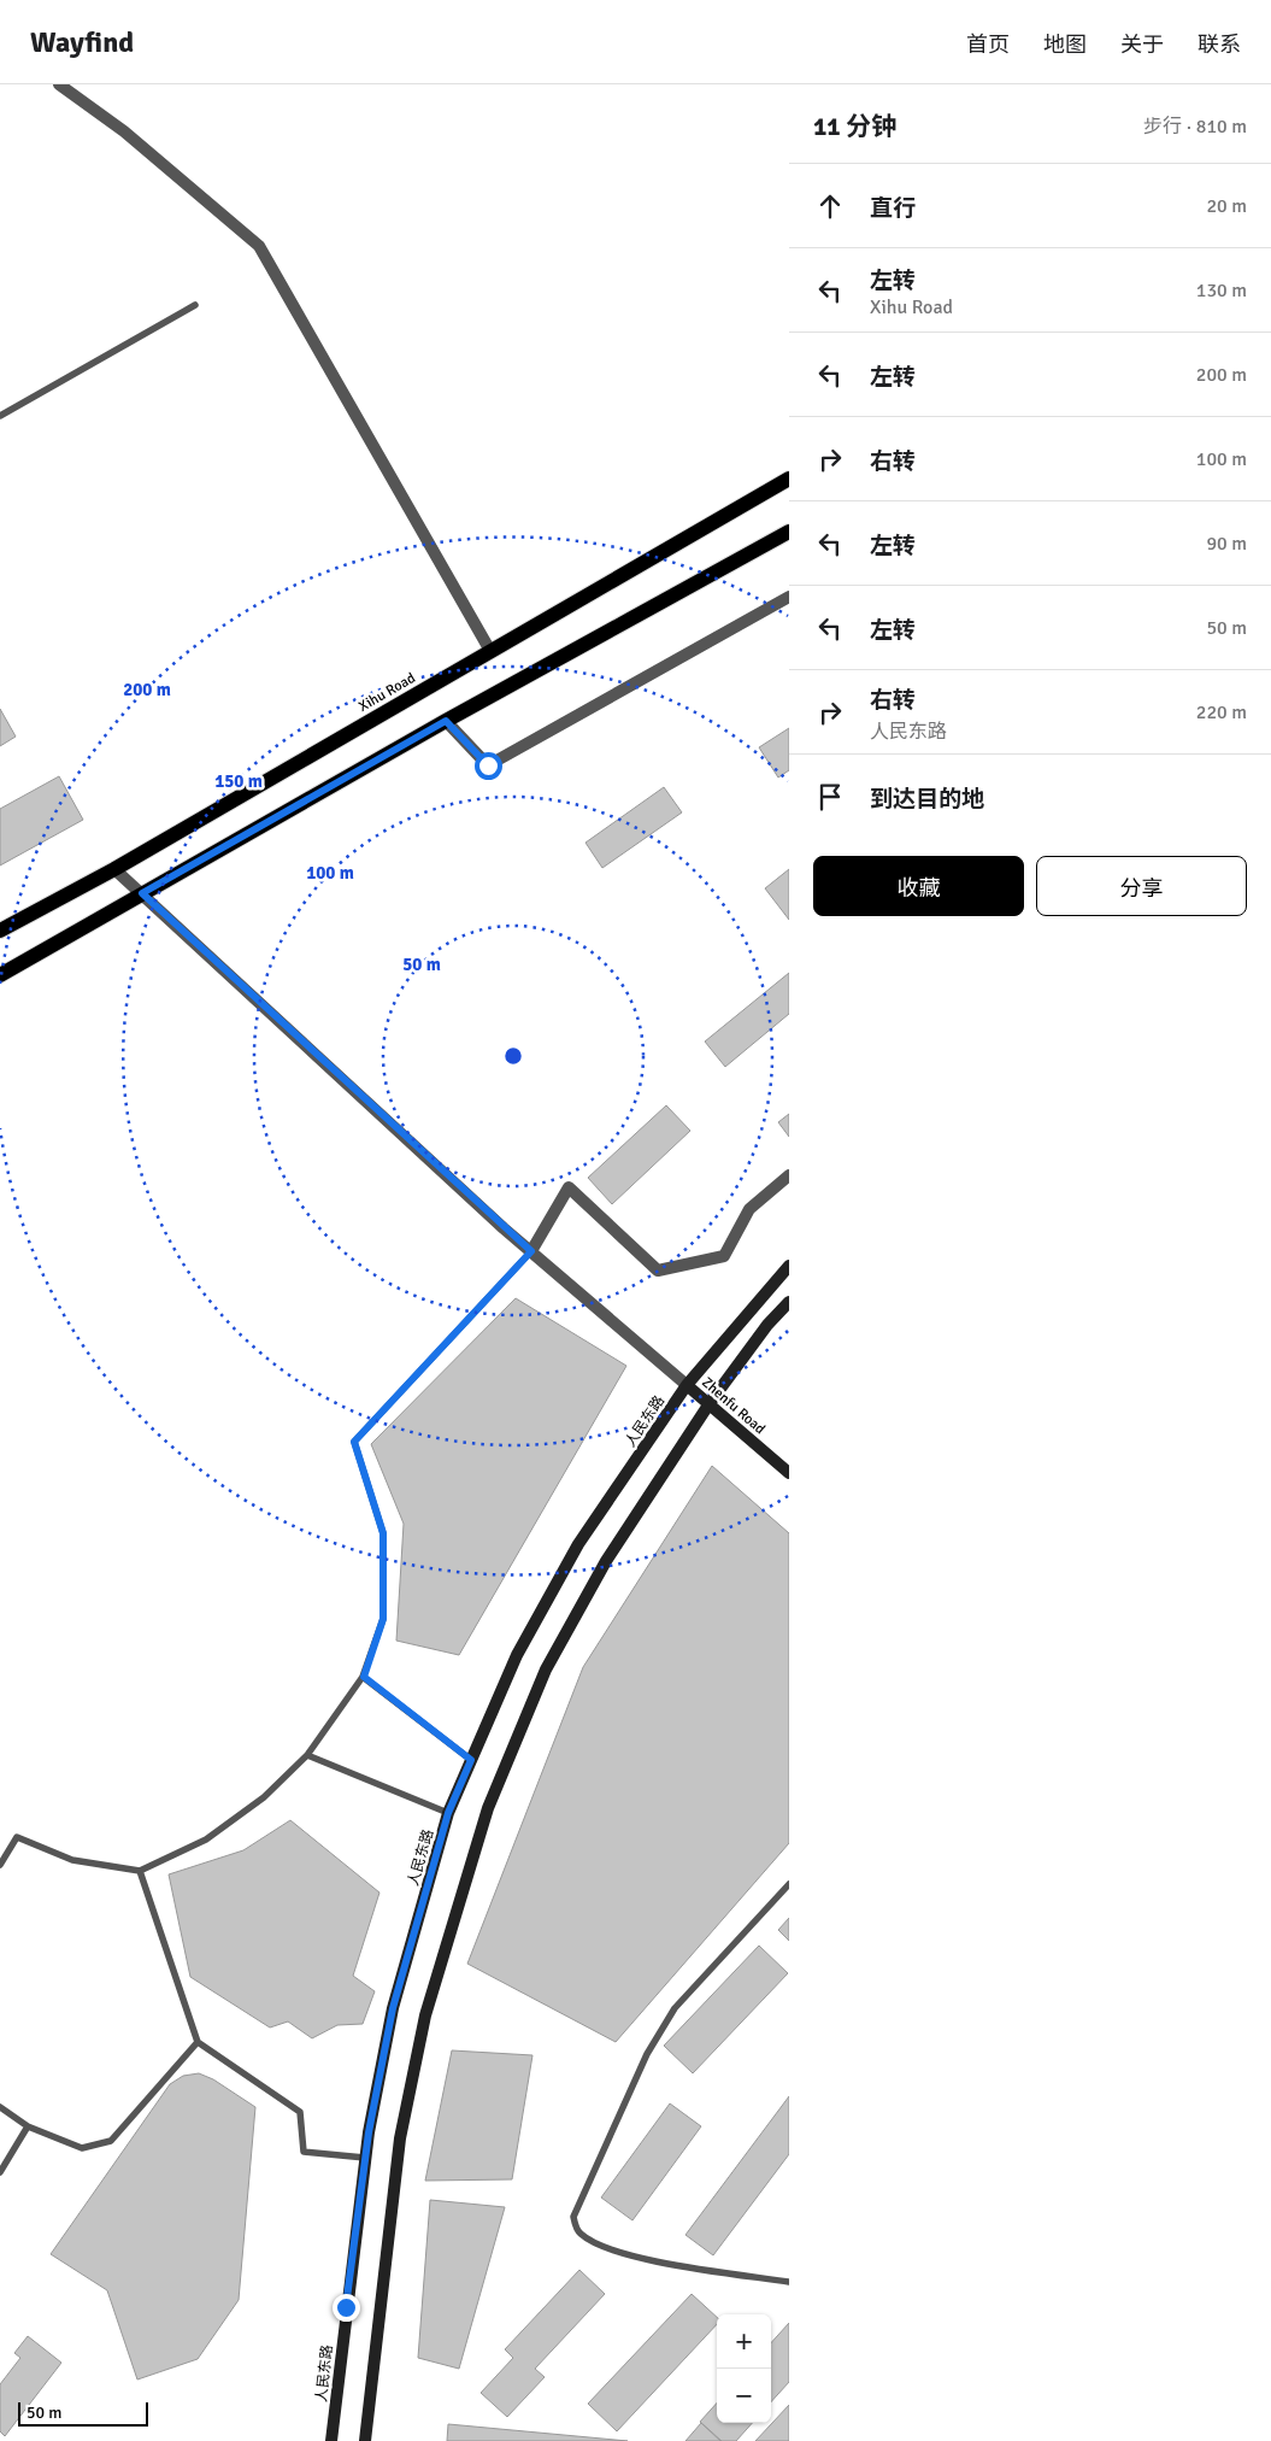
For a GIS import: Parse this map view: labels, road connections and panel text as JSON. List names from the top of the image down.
{
  "streets": {
    "main road": ["Xihu Road", "Zhenfu Road", "人民东路"]
  },
  "crossings": [
    ["Zhenfu Road", "人民东路"]
  ],
  "scale_bar": "50 m",
  "page": {
    "header": "Wayfind",
    "nav": [
      "首页",
      "地图",
      "关于",
      "联系"
    ],
    "heading": ["11 分钟", "步行 · 810 m"],
    "list": [
      ["直行", "20 m"],
      ["左转", "Xihu Road", "130 m"],
      ["左转", "200 m"],
      ["右转", "100 m"],
      ["左转", "90 m"],
      ["左转", "50 m"],
      ["右转", "人民东路", "220 m"],
      "到达目的地"
    ],
    "buttons": ["收藏", "分享"],
    "map_buttons": ["+", "−"],
    "scale": "50 m"
  },
  "rings": [
    "200 m",
    "150 m",
    "100 m",
    "50 m"
  ]
}
